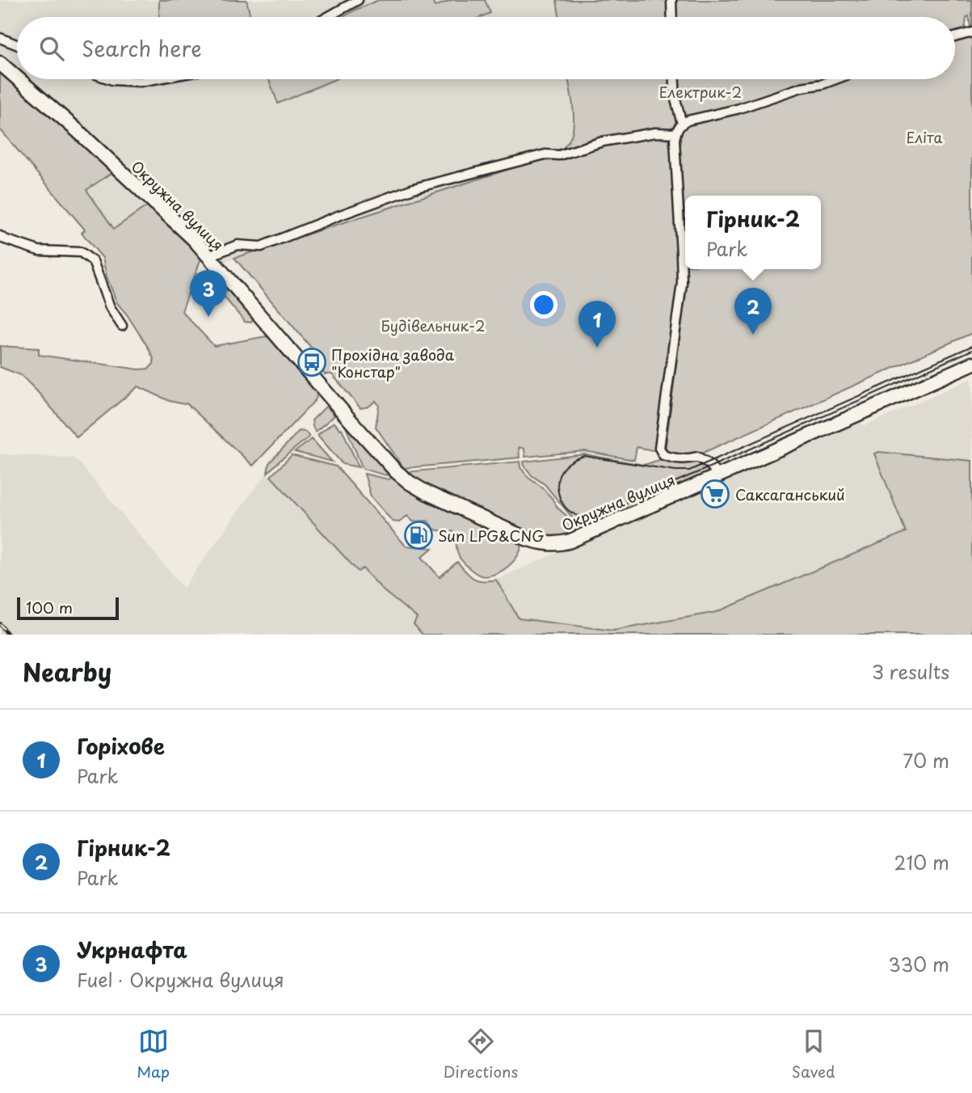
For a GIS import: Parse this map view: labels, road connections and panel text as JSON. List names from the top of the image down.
{
  "streets": {
    "main road": ["Окружна вулиця"]
  },
  "parks": ["Електрик-2", "Еліта", "Будівельник-2"],
  "places": {
    "bus stop": ["Прохідна завода \"Констар\""],
    "supermarket": ["Саксаганський"],
    "fuel station": ["Sun LPG&CNG"]
  },
  "scale_bar": "100 m",
  "page": {
    "search": "Search here",
    "popup": ["Гірник-2", "Park"],
    "pins": ["3", "2", "1"],
    "scale": "100 m",
    "heading": ["Nearby", "3 results"],
    "list": [
      {
        "mark": "1",
        "name": "Горіхове",
        "note": "Park",
        "value": "70 m"
      },
      {
        "mark": "2",
        "name": "Гірник-2",
        "note": "Park",
        "value": "210 m"
      },
      {
        "mark": "3",
        "name": "Укрнафта",
        "note": "Fuel · Окружна вулиця",
        "value": "330 m"
      }
    ],
    "nav": ["Map", "Directions", "Saved"]
  }
}
